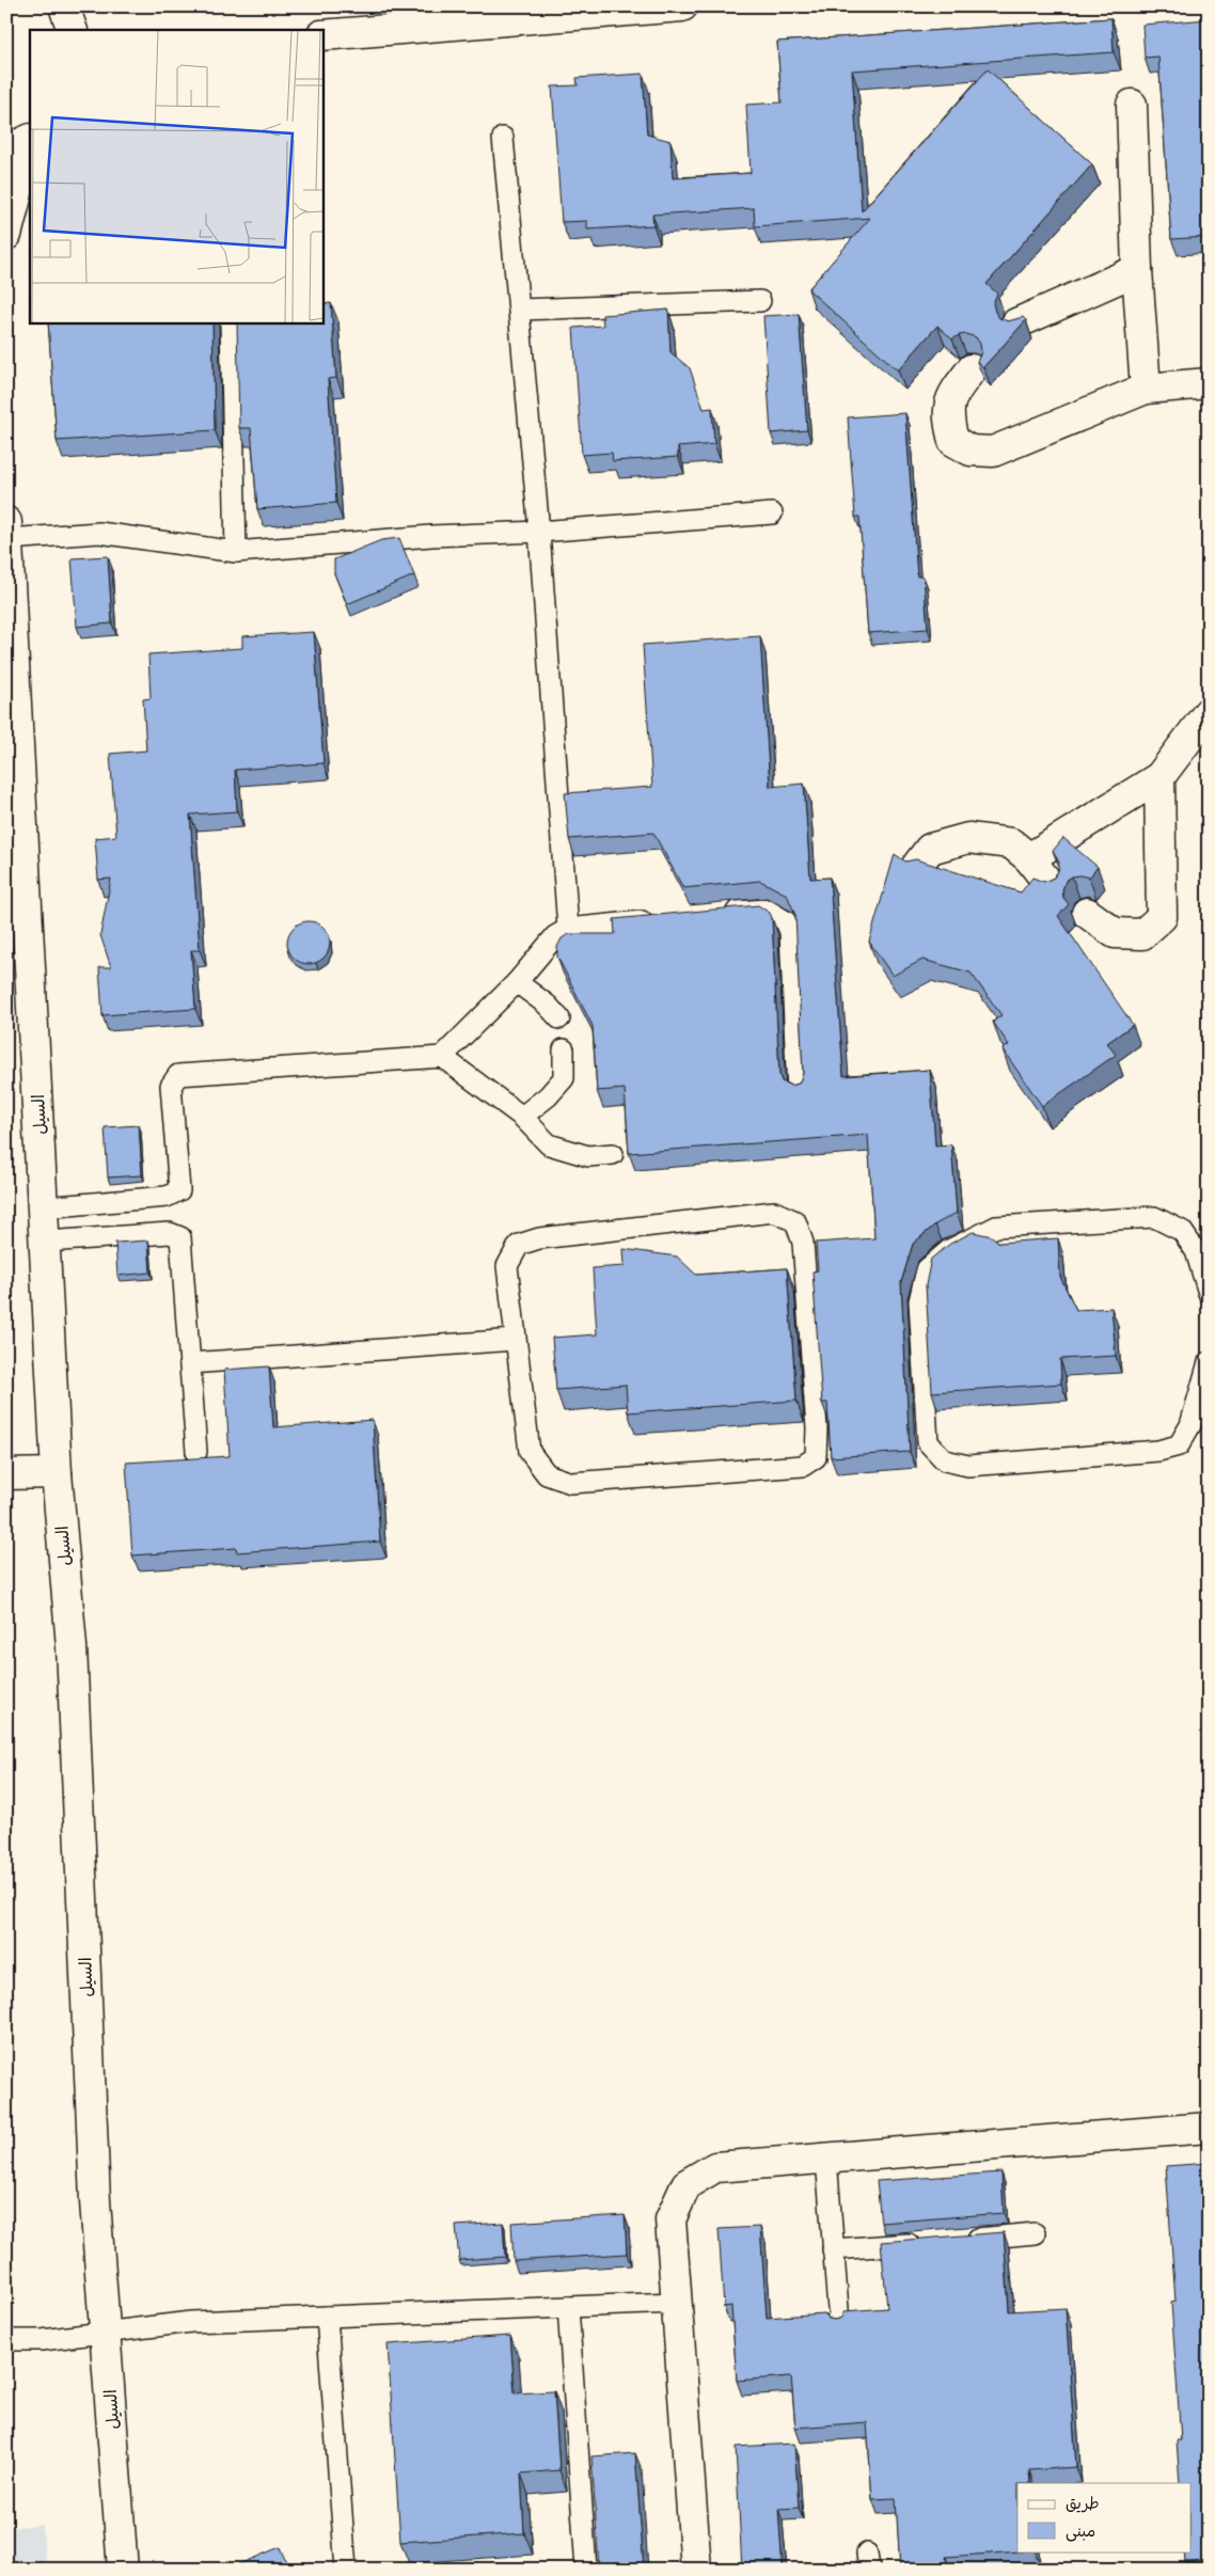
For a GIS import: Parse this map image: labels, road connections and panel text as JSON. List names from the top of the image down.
{
  "streets": {
    "street": ["السيل"]
  },
  "legend": ["طريق", "مبنى"]
}
